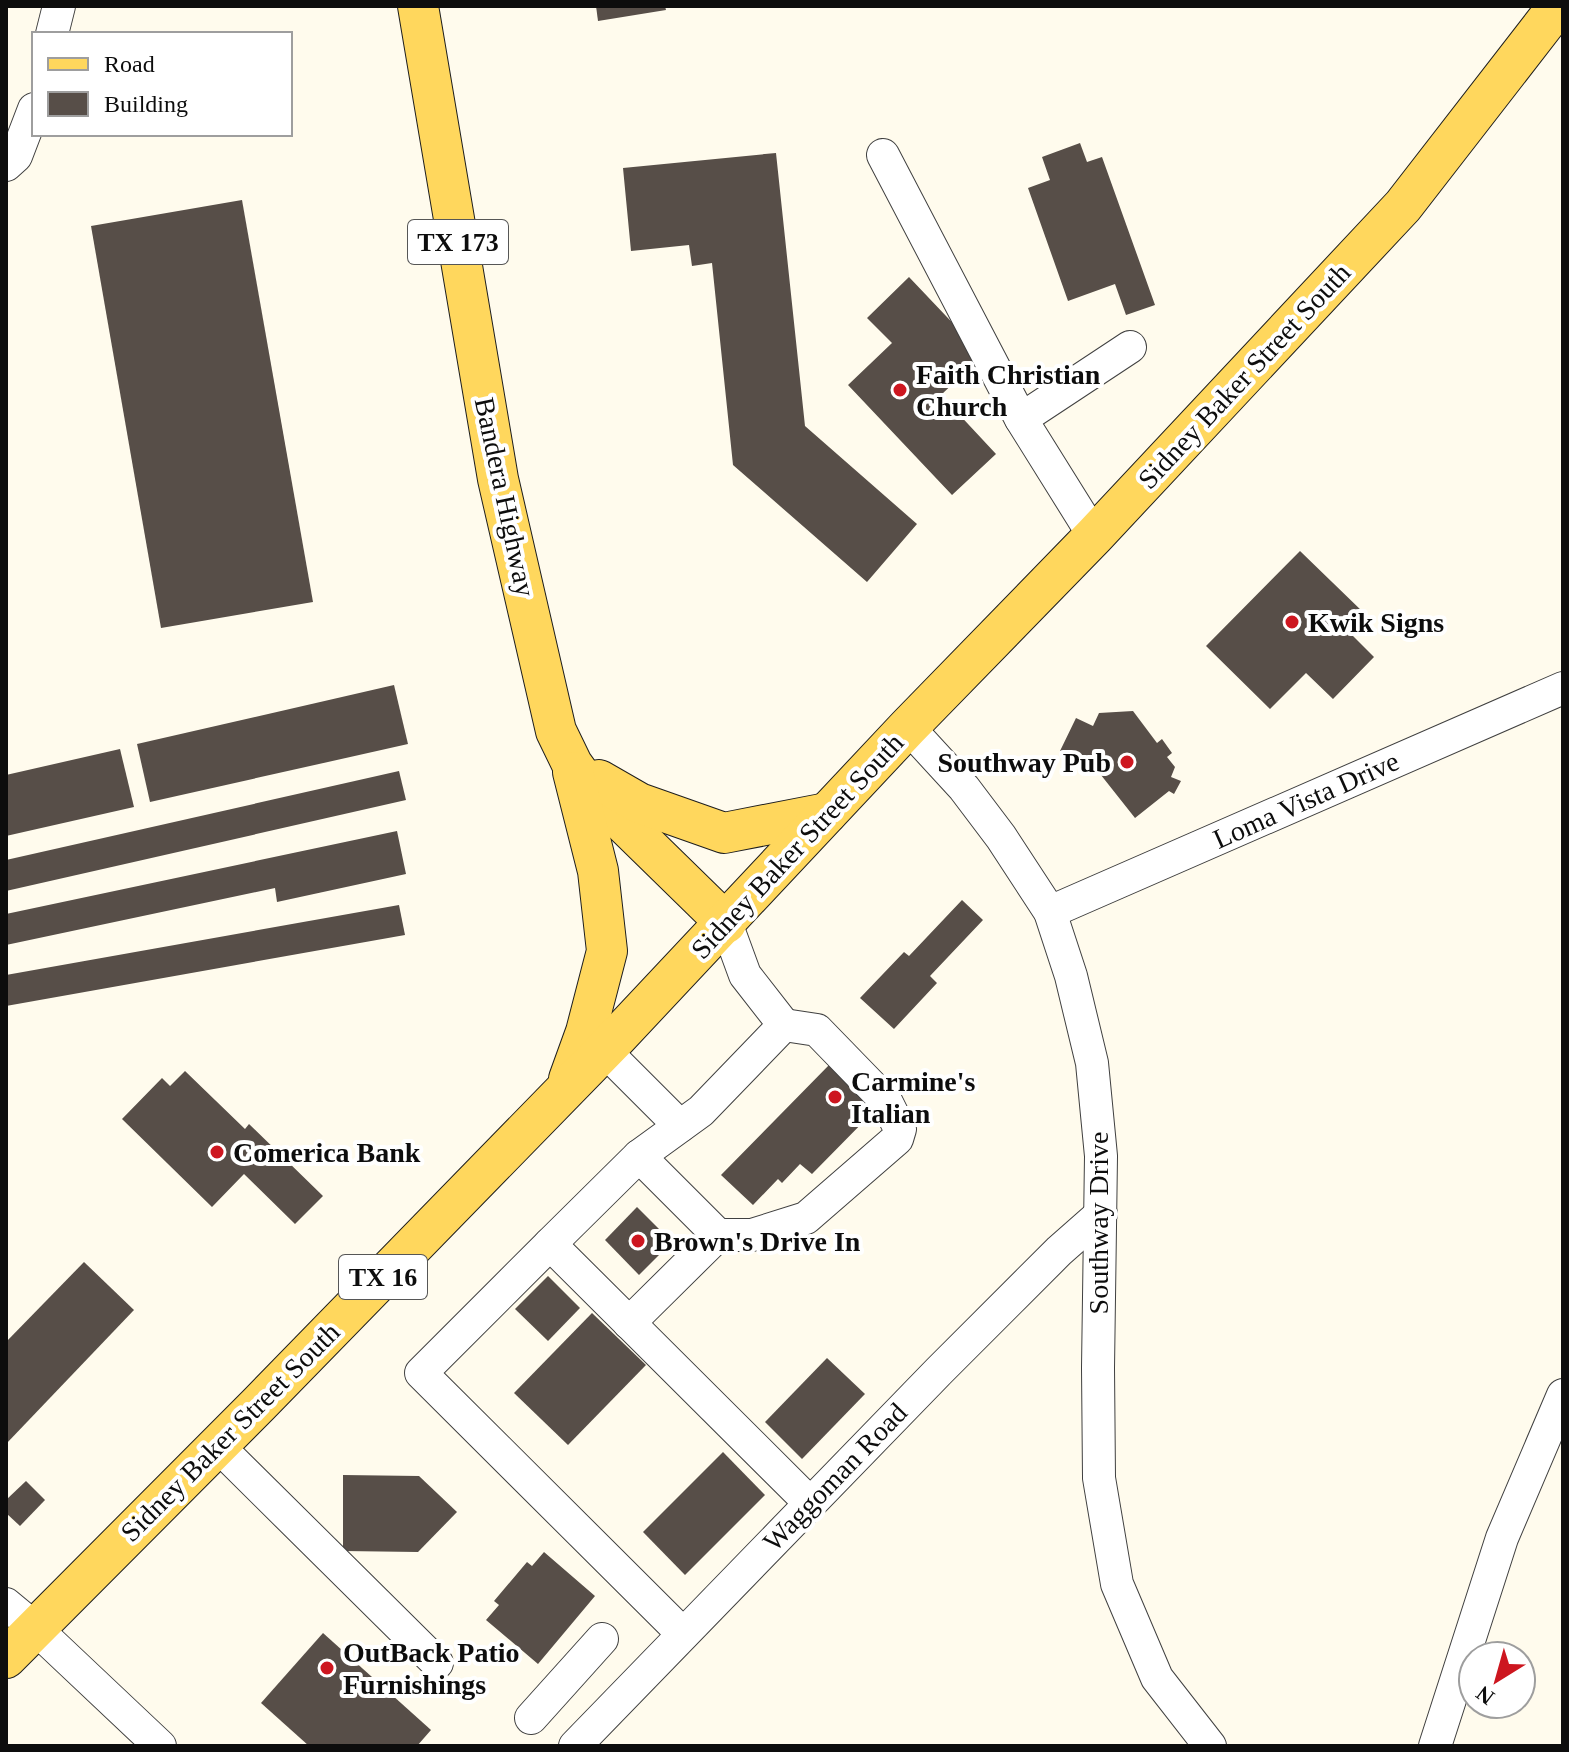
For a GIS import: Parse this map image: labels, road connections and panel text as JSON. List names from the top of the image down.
{
  "streets": {
    "main road": [
      "TX 173",
      "Sidney Baker Street South",
      "Bandera Highway",
      "TX 16"
    ],
    "street": ["Loma Vista Drive", "Southway Drive", "Waggoman Road"]
  },
  "crossings": [
    ["Sidney Baker Street South", "Bandera Highway"],
    ["Sidney Baker Street South", "Southway Drive"],
    ["Loma Vista Drive", "Southway Drive"],
    ["Southway Drive", "Waggoman Road"]
  ],
  "places": [
    "Faith Christian Church",
    "Kwik Signs",
    "Southway Pub",
    "Carmine's Italian",
    "Comerica Bank",
    "Brown's Drive In",
    "OutBack Patio Furnishings"
  ],
  "legend": ["Road", "Building"],
  "north": "bottom left"
}
